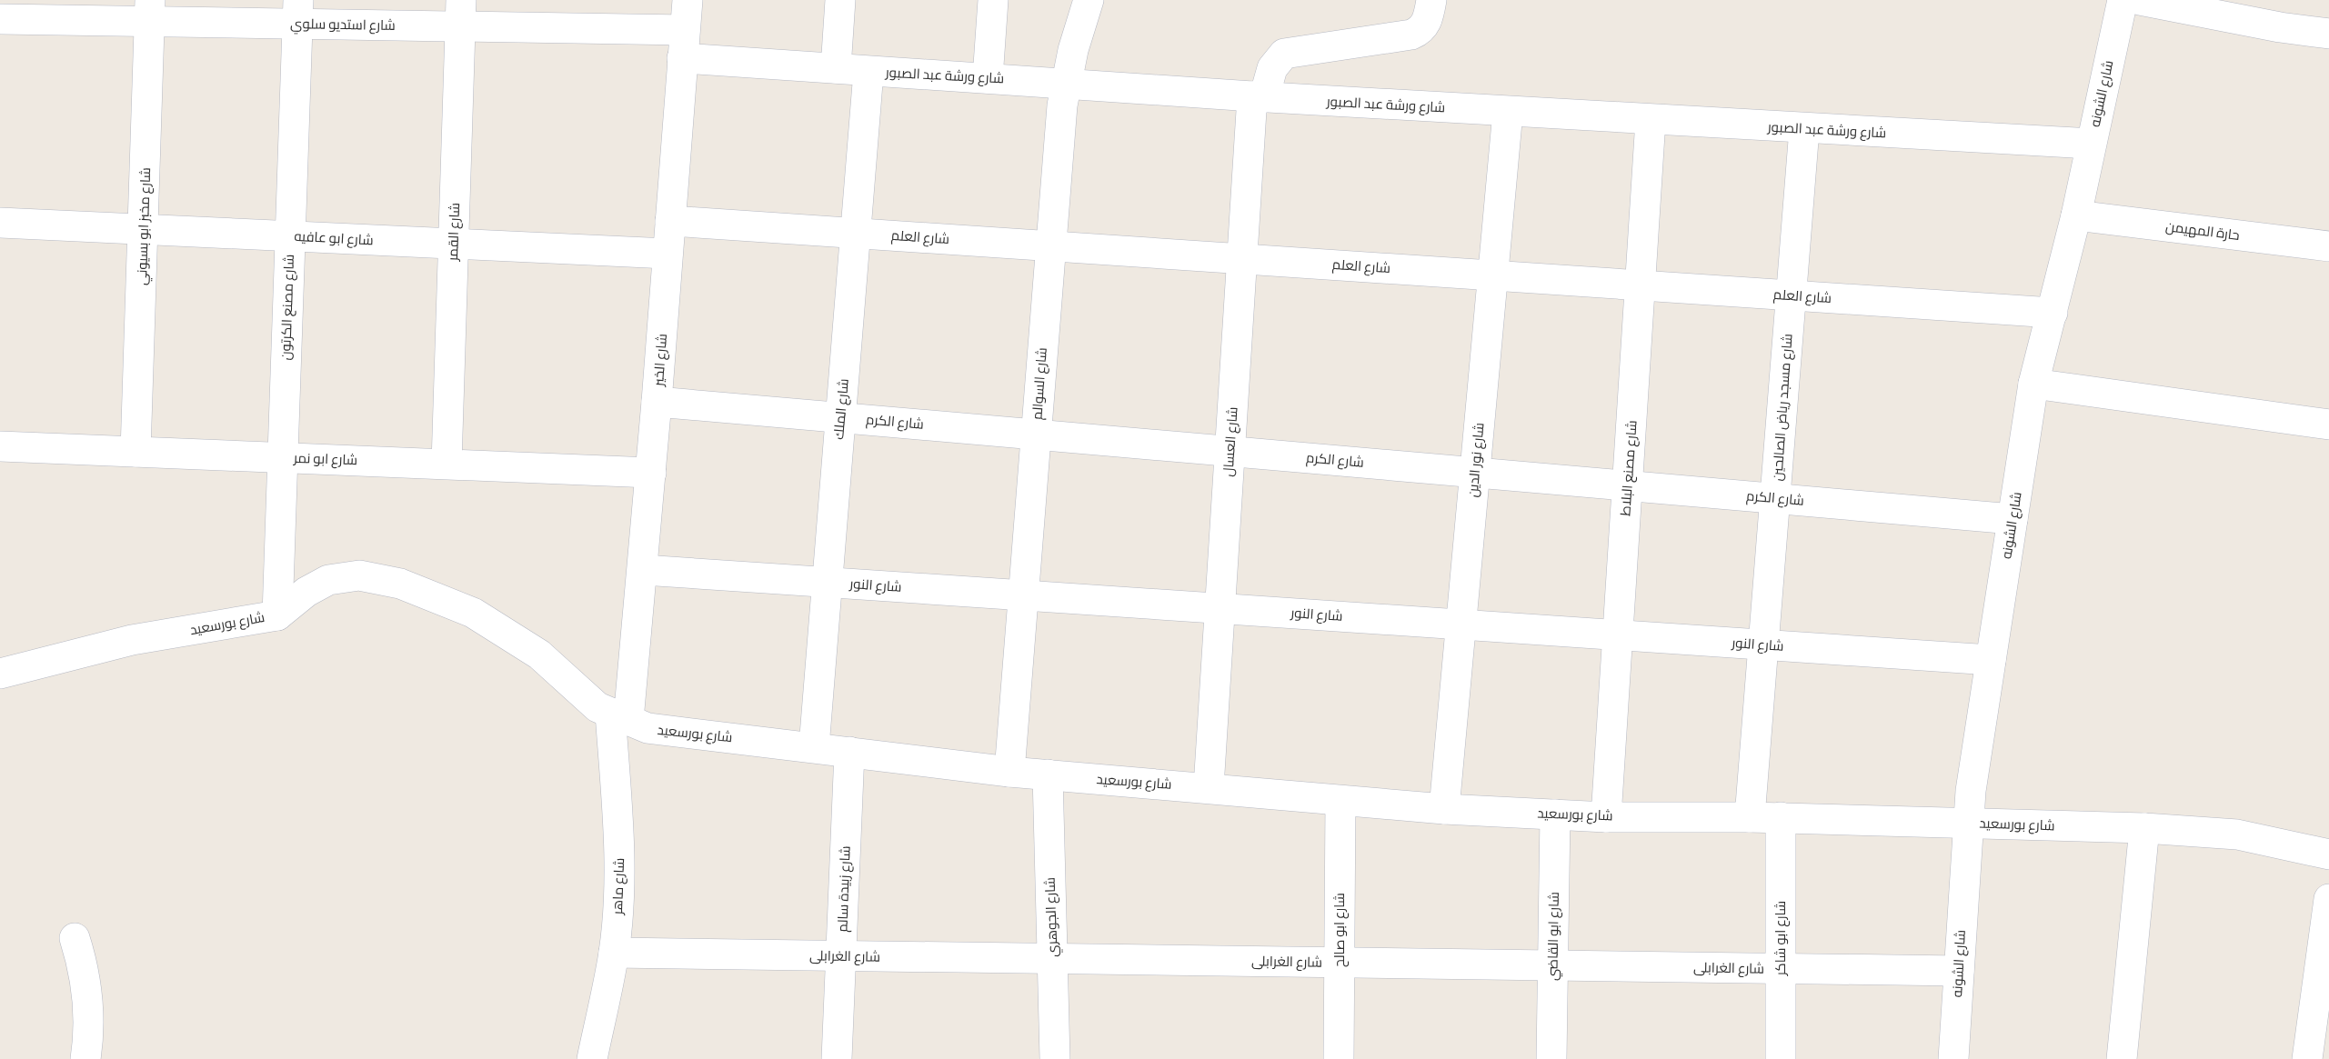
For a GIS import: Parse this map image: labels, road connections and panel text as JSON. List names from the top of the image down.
{
  "streets": {
    "street": [
      "شارع استديو سلوي",
      "شارع ورشة عبد الصبور",
      "شارع الشونه",
      "شارع مخبز ابو بسيوني",
      "حارة المهيمن",
      "شارع القمر",
      "شارع العلم",
      "شارع ابو عافيه",
      "شارع مصنع الكرتون",
      "شارع الخير",
      "شارع السوالم",
      "شارع مسجد رياض الصالحين",
      "شارع الملك",
      "شارع الكرم",
      "شارع العسال",
      "شارع ابو نمر",
      "شارع نور الدين",
      "شارع مصنع البلاط",
      "شارع النور",
      "شارع بورسعيد",
      "شارع ماهر",
      "شارع زبيدة سالم",
      "شارع الجوهري",
      "شارع ابو صالح",
      "شارع ابو القاضي",
      "شارع ابو شاكر",
      "شارع الغرابلى"
    ]
  },
  "crossings": [
    ["شارع استديو سلوي", "شارع ورشة عبد الصبور"],
    ["شارع استديو سلوي", "شارع مخبز ابو بسيوني"],
    ["شارع استديو سلوي", "شارع القمر"],
    ["شارع استديو سلوي", "شارع مصنع الكرتون"],
    ["شارع استديو سلوي", "شارع الخير"],
    ["شارع ورشة عبد الصبور", "شارع الشونه"],
    ["شارع ورشة عبد الصبور", "شارع الخير"],
    ["شارع ورشة عبد الصبور", "شارع السوالم"],
    ["شارع ورشة عبد الصبور", "شارع مسجد رياض الصالحين"],
    ["شارع ورشة عبد الصبور", "شارع الملك"],
    ["شارع ورشة عبد الصبور", "شارع العسال"],
    ["شارع ورشة عبد الصبور", "شارع نور الدين"],
    ["شارع ورشة عبد الصبور", "شارع مصنع البلاط"],
    ["شارع الشونه", "حارة المهيمن"],
    ["شارع الشونه", "شارع العلم"],
    ["شارع الشونه", "شارع الكرم"],
    ["شارع الشونه", "شارع النور"],
    ["شارع الشونه", "شارع بورسعيد"],
    ["شارع الشونه", "شارع الغرابلى"],
    ["شارع مخبز ابو بسيوني", "شارع ابو عافيه"],
    ["شارع مخبز ابو بسيوني", "شارع ابو نمر"],
    ["شارع القمر", "شارع ابو عافيه"],
    ["شارع القمر", "شارع ابو نمر"],
    ["شارع العلم", "شارع الخير"],
    ["شارع العلم", "شارع السوالم"],
    ["شارع العلم", "شارع مسجد رياض الصالحين"],
    ["شارع العلم", "شارع الملك"],
    ["شارع العلم", "شارع العسال"],
    ["شارع العلم", "شارع نور الدين"],
    ["شارع العلم", "شارع مصنع البلاط"],
    ["شارع ابو عافيه", "شارع مصنع الكرتون"],
    ["شارع ابو عافيه", "شارع الخير"],
    ["شارع مصنع الكرتون", "شارع ابو نمر"],
    ["شارع مصنع الكرتون", "شارع بورسعيد"],
    ["شارع الخير", "شارع الكرم"],
    ["شارع الخير", "شارع ابو نمر"],
    ["شارع الخير", "شارع النور"],
    ["شارع الخير", "شارع بورسعيد"],
    ["شارع الخير", "شارع ماهر"],
    ["شارع السوالم", "شارع الكرم"],
    ["شارع السوالم", "شارع النور"],
    ["شارع السوالم", "شارع بورسعيد"],
    ["شارع مسجد رياض الصالحين", "شارع الكرم"],
    ["شارع مسجد رياض الصالحين", "شارع النور"],
    ["شارع مسجد رياض الصالحين", "شارع بورسعيد"],
    ["شارع الملك", "شارع الكرم"],
    ["شارع الملك", "شارع النور"],
    ["شارع الملك", "شارع بورسعيد"],
    ["شارع الكرم", "شارع العسال"],
    ["شارع الكرم", "شارع نور الدين"],
    ["شارع الكرم", "شارع مصنع البلاط"],
    ["شارع العسال", "شارع النور"],
    ["شارع العسال", "شارع بورسعيد"],
    ["شارع نور الدين", "شارع النور"],
    ["شارع نور الدين", "شارع بورسعيد"],
    ["شارع مصنع البلاط", "شارع النور"],
    ["شارع مصنع البلاط", "شارع بورسعيد"],
    ["شارع بورسعيد", "شارع ماهر"],
    ["شارع بورسعيد", "شارع زبيدة سالم"],
    ["شارع بورسعيد", "شارع الجوهري"],
    ["شارع بورسعيد", "شارع ابو صالح"],
    ["شارع بورسعيد", "شارع ابو القاضي"],
    ["شارع بورسعيد", "شارع ابو شاكر"],
    ["شارع ماهر", "شارع الغرابلى"],
    ["شارع زبيدة سالم", "شارع الغرابلى"],
    ["شارع الجوهري", "شارع الغرابلى"],
    ["شارع ابو صالح", "شارع الغرابلى"],
    ["شارع ابو القاضي", "شارع الغرابلى"],
    ["شارع ابو شاكر", "شارع الغرابلى"]
  ]
}
